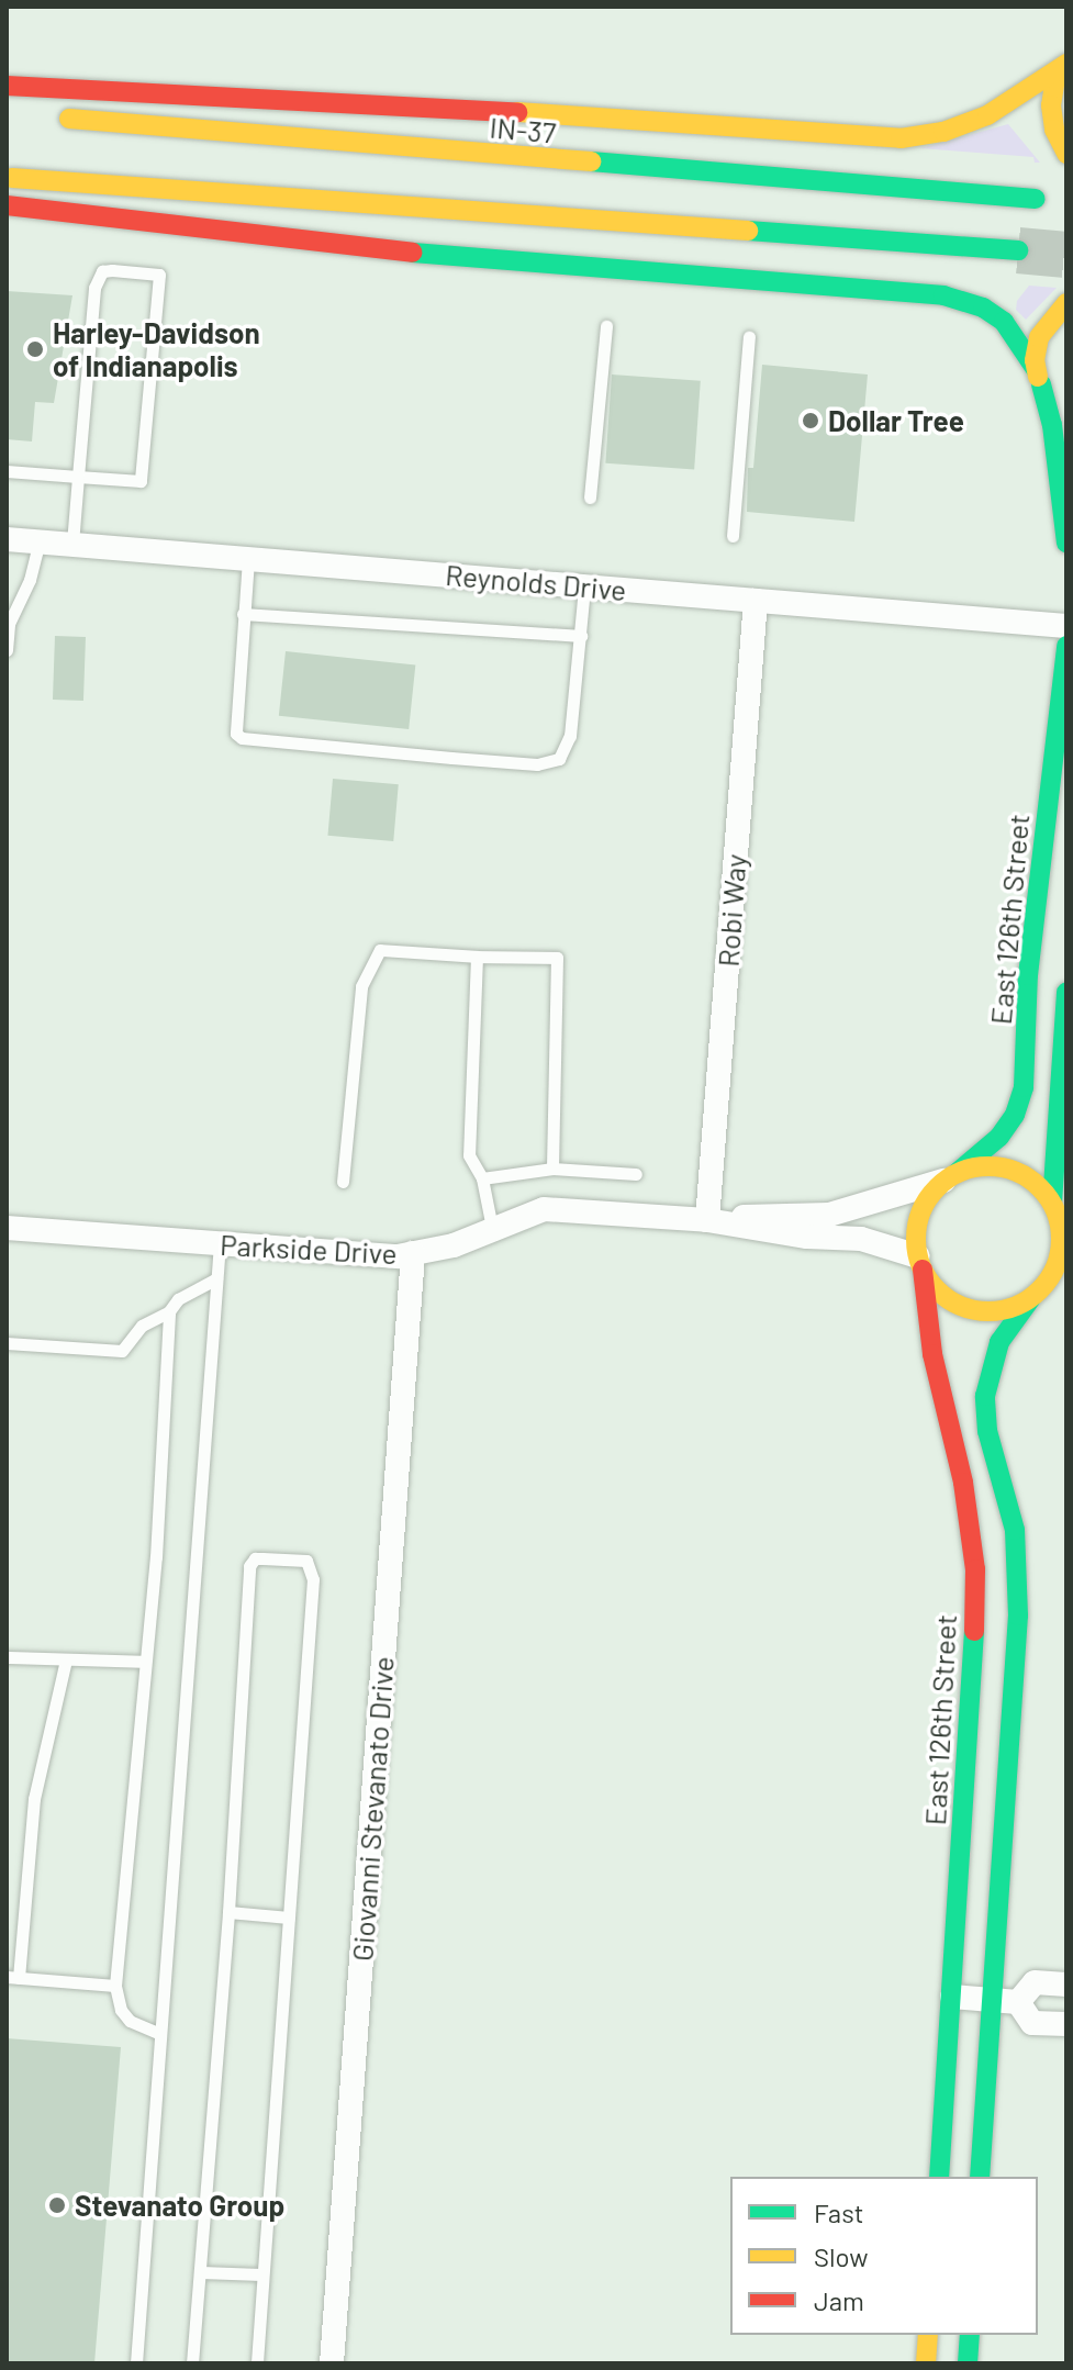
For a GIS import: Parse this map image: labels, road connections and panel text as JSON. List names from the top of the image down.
{
  "streets": {
    "main road": ["IN-37", "East 126th Street"],
    "street": [
      "Reynolds Drive",
      "Robi Way",
      "Parkside Drive",
      "Giovanni Stevanato Drive"
    ]
  },
  "crossings": [
    ["Reynolds Drive", "Robi Way"],
    ["Robi Way", "Parkside Drive"],
    ["East 126th Street", "Parkside Drive"],
    ["Parkside Drive", "Giovanni Stevanato Drive"]
  ],
  "places": ["Harley-Davidson of Indianapolis", "Dollar Tree", "Stevanato Group"],
  "legend": ["Fast", "Slow", "Jam"]
}
